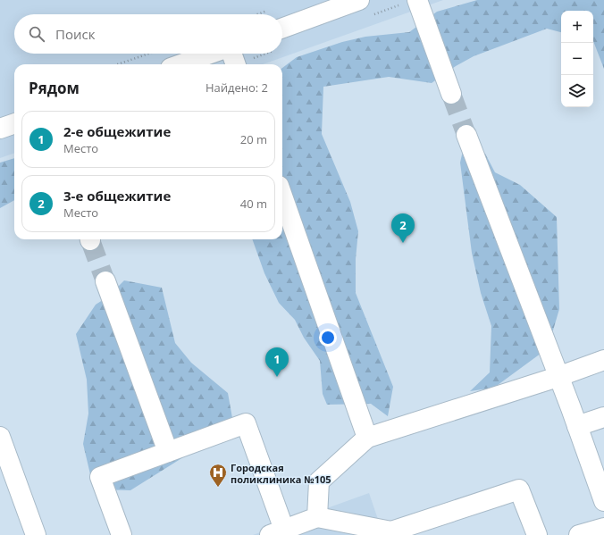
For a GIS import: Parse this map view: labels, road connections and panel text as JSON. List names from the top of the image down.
{
  "places": {
    "hospital": ["Городская поликлиника №105"]
  },
  "page": {
    "map_buttons": ["+", "−"],
    "search": "Поиск",
    "heading": ["Рядом", "Найдено: 2"],
    "list": [
      {
        "mark": "1",
        "name": "2-е общежитие",
        "note": "Место",
        "value": "20 m"
      },
      {
        "mark": "2",
        "name": "3-е общежитие",
        "note": "Место",
        "value": "40 m"
      }
    ],
    "pins": ["2", "1"]
  }
}
